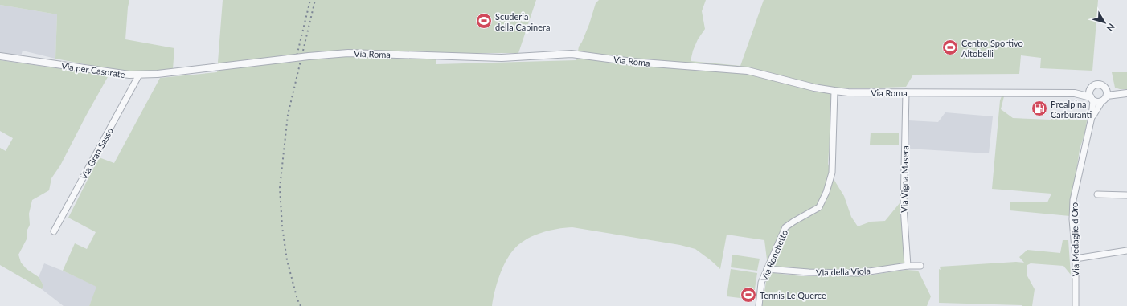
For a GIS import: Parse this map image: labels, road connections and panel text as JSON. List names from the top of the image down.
{
  "streets": {
    "street": [
      "Via Roma",
      "Via per Casorate",
      "Via Gran Sasso",
      "Via Vigna Masera",
      "Via Medaglie d'Oro",
      "Via Ronchetto",
      "Via della Viola"
    ]
  },
  "crossings": [
    ["Via Roma", "Via per Casorate"],
    ["Via Roma", "Via Vigna Masera"],
    ["Via Roma", "Via Medaglie d'Oro"],
    ["Via Roma", "Via Ronchetto"],
    ["Via per Casorate", "Via Gran Sasso"],
    ["Via Vigna Masera", "Via della Viola"],
    ["Via Ronchetto", "Via della Viola"]
  ],
  "places": {
    "sports": ["Scuderia della Capinera", "Centro Sportivo Altobelli", "Tennis Le Querce"],
    "fuel station": ["Prealpina Carburanti"]
  },
  "north": "bottom right"
}
